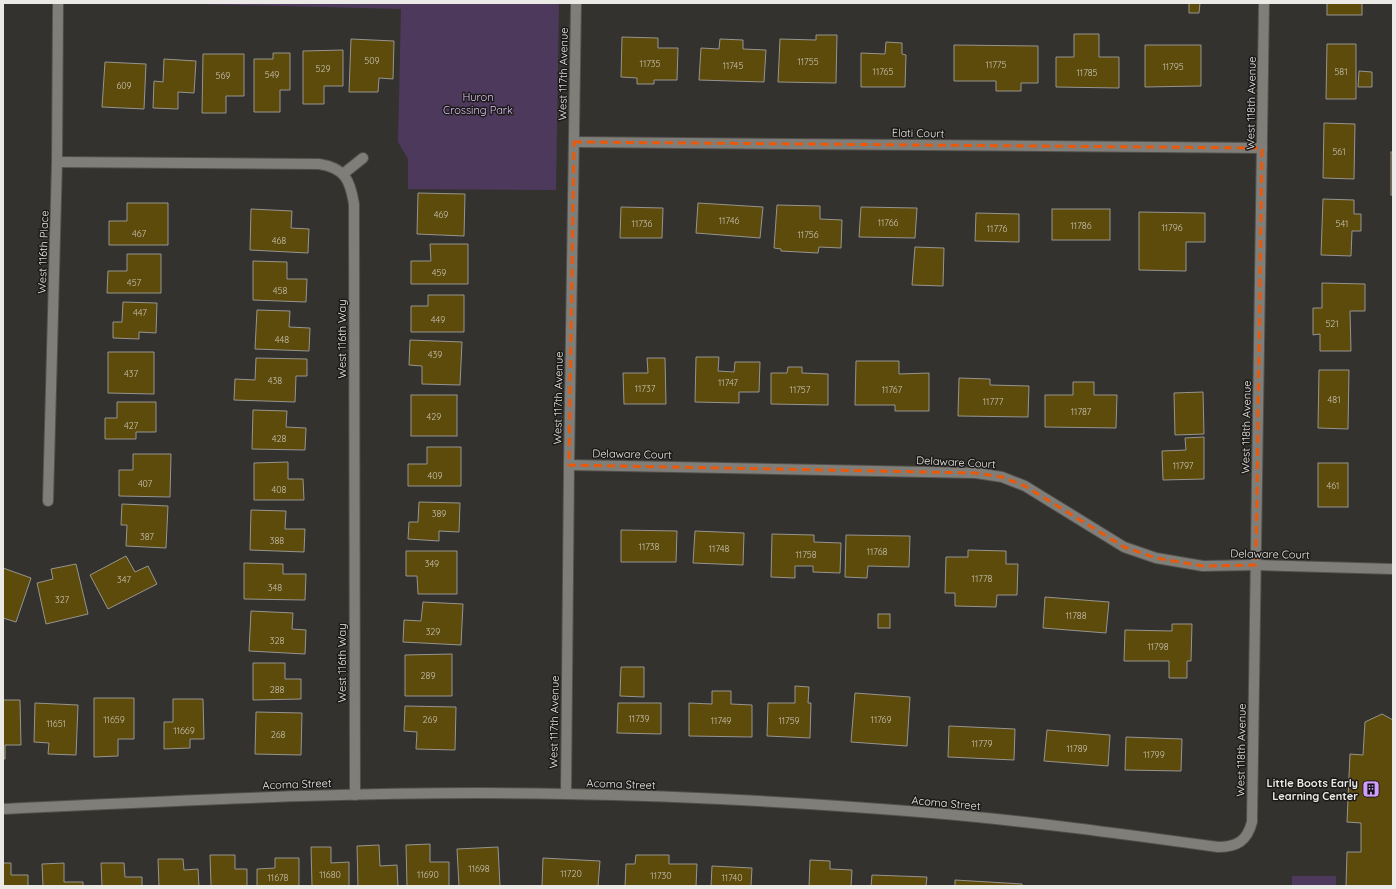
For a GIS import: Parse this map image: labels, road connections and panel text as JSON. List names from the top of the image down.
{
  "streets": {
    "street": [
      "West 117th Avenue",
      "West 118th Avenue",
      "Elati Court",
      "West 116th Place",
      "West 116th Way",
      "Delaware Court",
      "Acoma Street"
    ]
  },
  "crossings": [
    ["West 117th Avenue", "Elati Court"],
    ["West 117th Avenue", "Delaware Court"],
    ["West 117th Avenue", "Acoma Street"],
    ["West 118th Avenue", "Elati Court"],
    ["West 118th Avenue", "Delaware Court"],
    ["West 118th Avenue", "Acoma Street"],
    ["West 116th Way", "Acoma Street"]
  ],
  "parks": ["Huron Crossing Park"],
  "places": {
    "building": ["Little Boots Early Learning Center"]
  },
  "house_numbers": [
    "509",
    "11755",
    "11735",
    "11775",
    "11745",
    "11795",
    "529",
    "11765",
    "581",
    "11785",
    "549",
    "569",
    "609",
    "561",
    "469",
    "11746",
    "11766",
    "11736",
    "541",
    "11786",
    "11796",
    "11776",
    "467",
    "11756",
    "468",
    "459",
    "457",
    "458",
    "447",
    "449",
    "521",
    "448",
    "439",
    "437",
    "438",
    "11747",
    "11737",
    "11757",
    "11767",
    "481",
    "11777",
    "11787",
    "429",
    "427",
    "428",
    "11797",
    "409",
    "407",
    "461",
    "408",
    "389",
    "387",
    "388",
    "11738",
    "11748",
    "11768",
    "11758",
    "349",
    "11778",
    "347",
    "348",
    "327",
    "11788",
    "329",
    "328",
    "11798",
    "289",
    "288",
    "11739",
    "11659",
    "269",
    "11769",
    "11749",
    "11759",
    "11651",
    "11669",
    "268",
    "11779",
    "11789",
    "11799",
    "11698",
    "11720",
    "11680",
    "11690",
    "11730",
    "11678",
    "11740"
  ]
}
